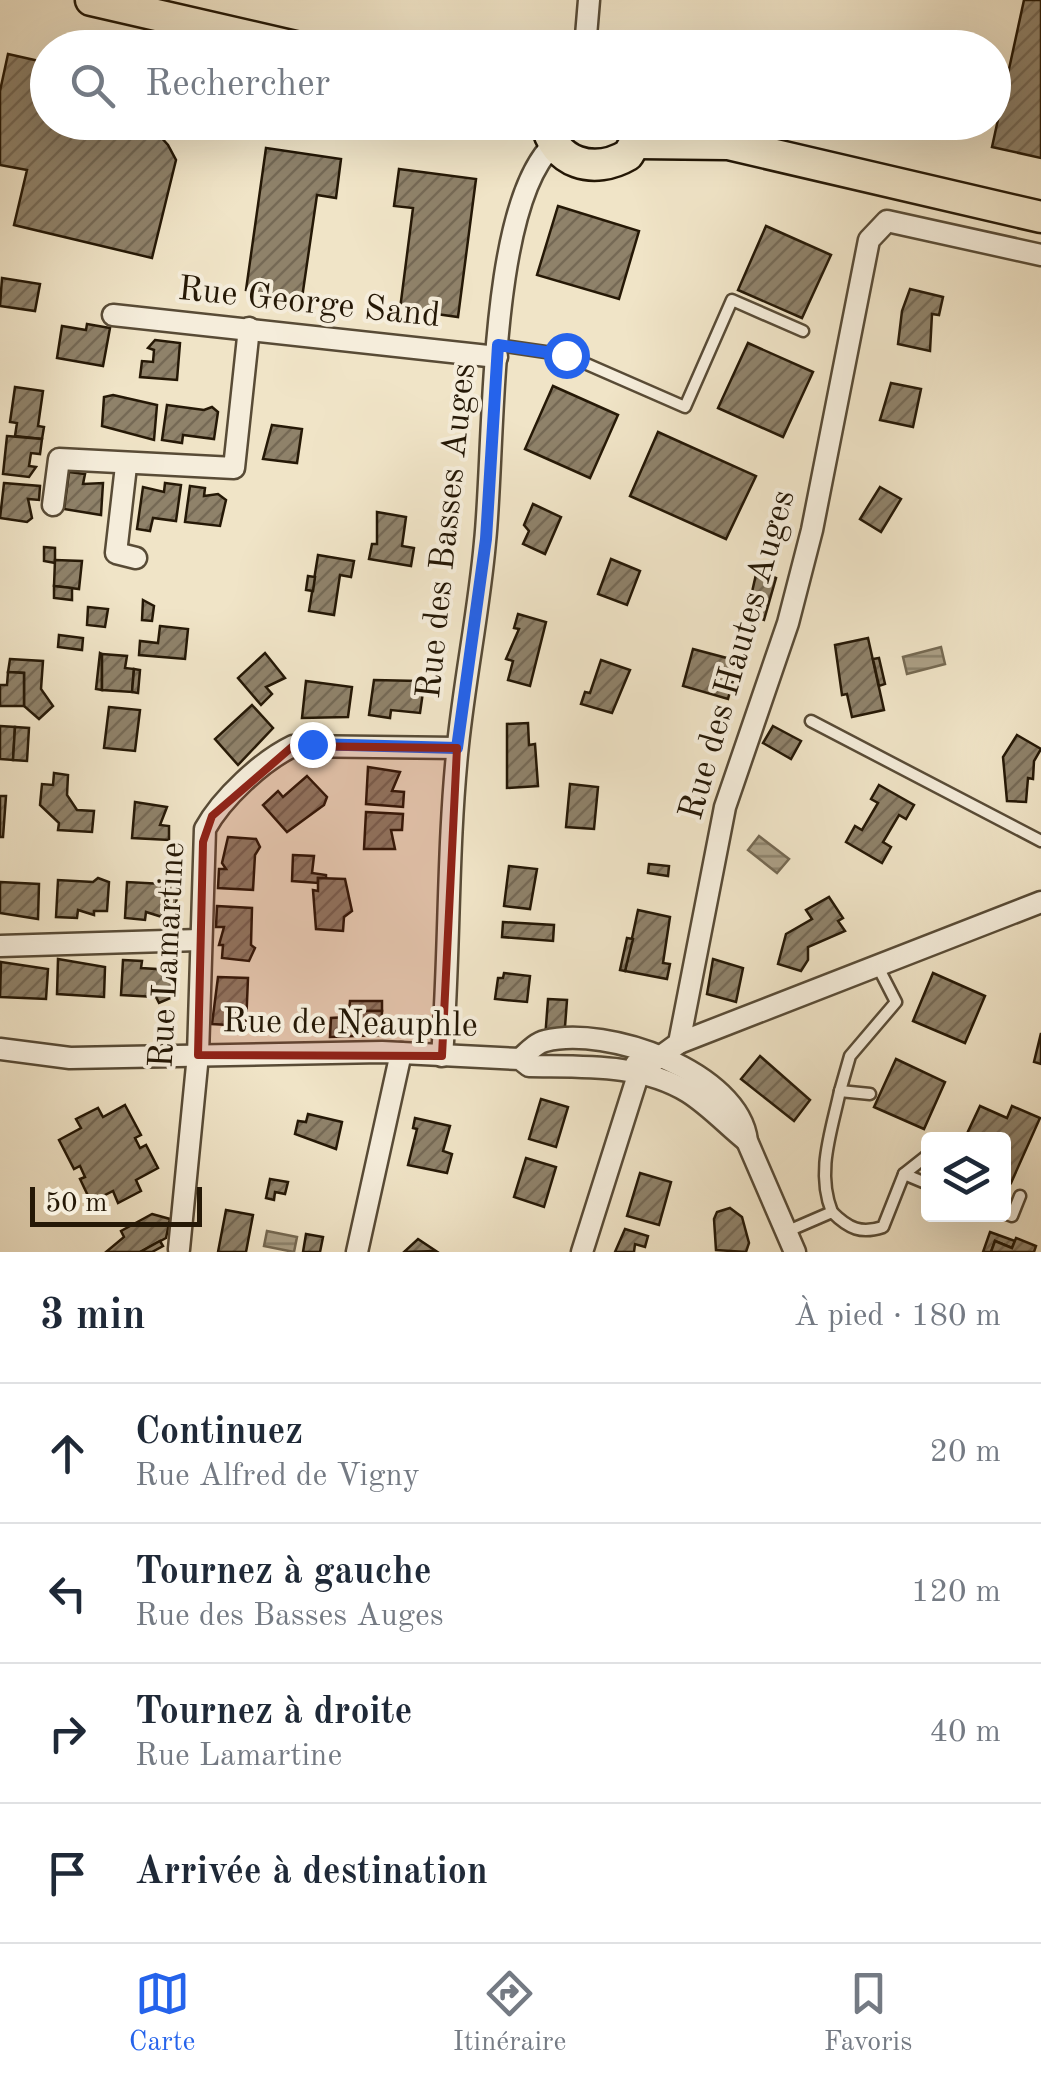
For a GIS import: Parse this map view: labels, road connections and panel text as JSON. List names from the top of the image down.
{
  "streets": {
    "street": [
      "Rue George Sand",
      "Rue des Basses Auges",
      "Rue des Hautes Auges",
      "Rue Lamartine",
      "Rue de Neauphle"
    ]
  },
  "crossings": [
    ["Rue George Sand", "Rue des Basses Auges"],
    ["Rue des Basses Auges", "Rue Lamartine"],
    ["Rue des Basses Auges", "Rue de Neauphle"],
    ["Rue des Hautes Auges", "Rue de Neauphle"],
    ["Rue Lamartine", "Rue de Neauphle"]
  ],
  "scale_bar": "50 m",
  "page": {
    "search": "Rechercher",
    "scale": "50 m",
    "heading": ["3 min", "À pied · 180 m"],
    "list": [
      ["Continuez", "Rue Alfred de Vigny", "20 m"],
      ["Tournez à gauche", "Rue des Basses Auges", "120 m"],
      ["Tournez à droite", "Rue Lamartine", "40 m"],
      "Arrivée à destination"
    ],
    "nav": ["Carte", "Itinéraire", "Favoris"]
  }
}
